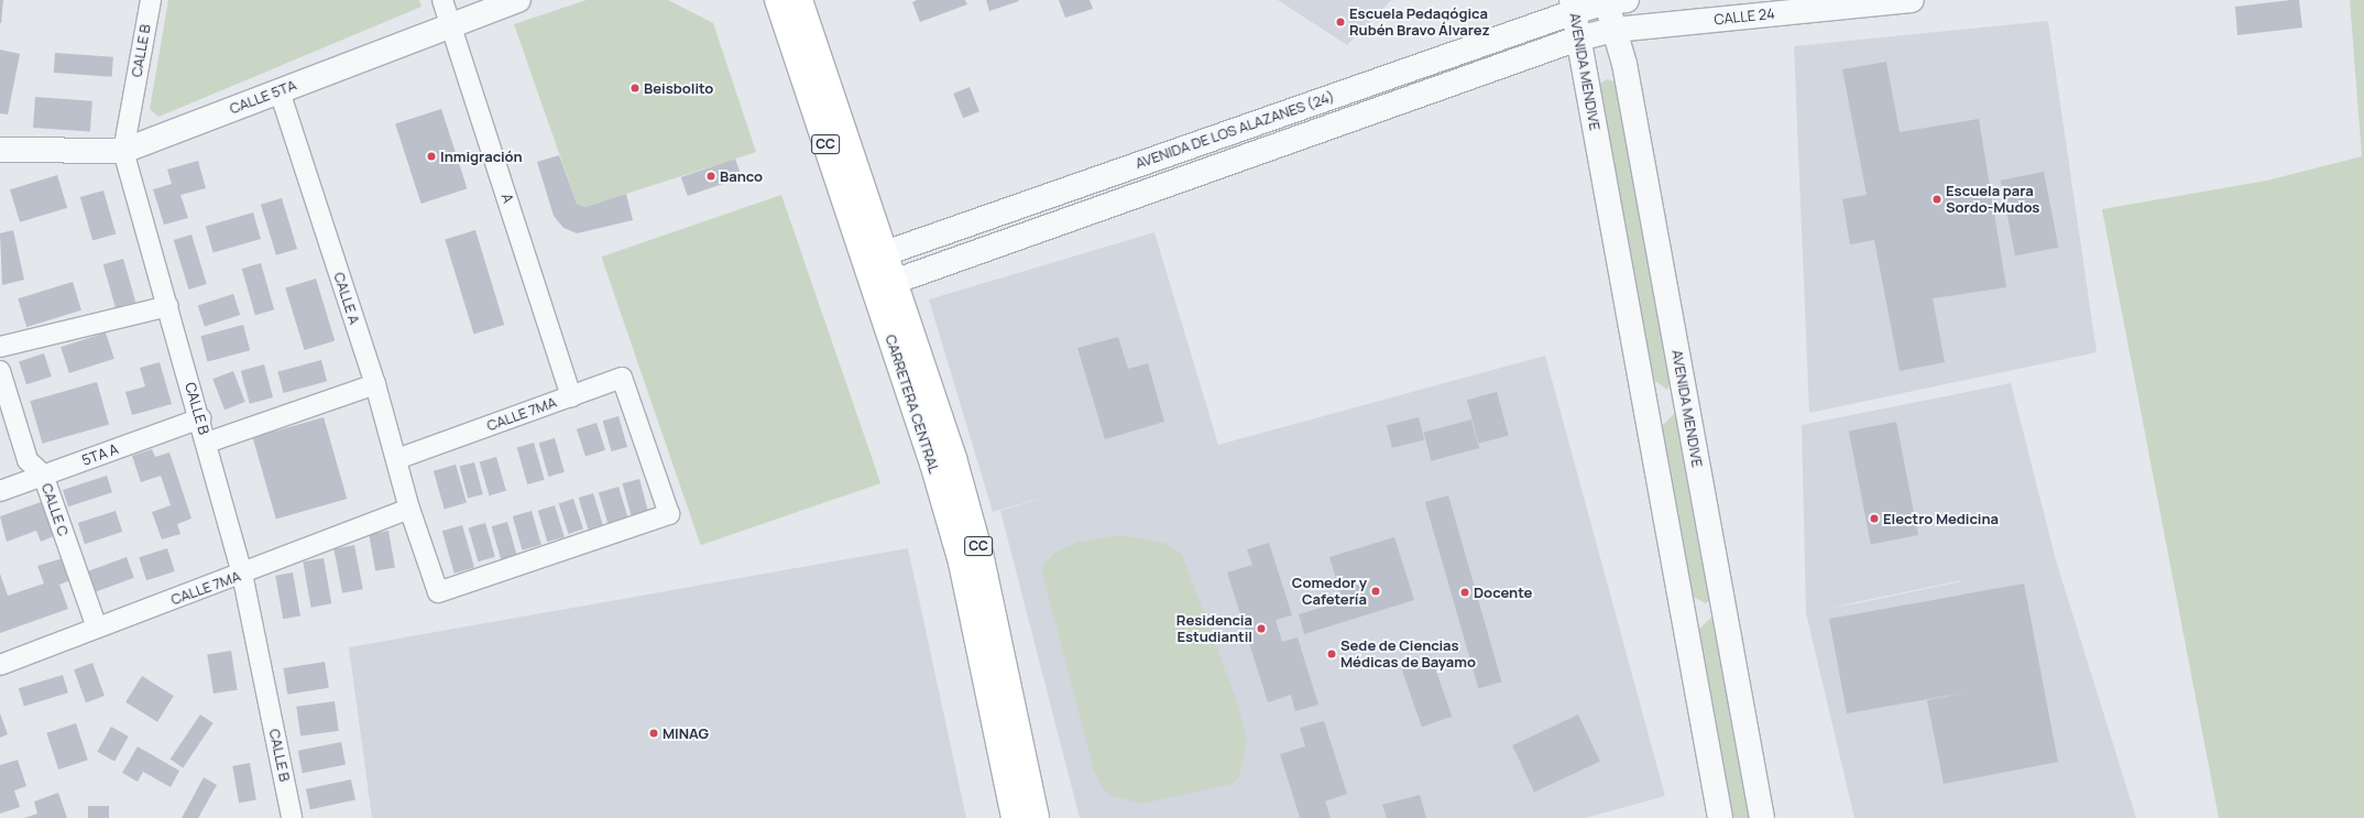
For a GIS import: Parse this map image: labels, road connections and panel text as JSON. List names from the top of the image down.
{
  "streets": {
    "highway": ["CC", "CARRETERA CENTRAL"],
    "street": [
      "CALLE 24",
      "CALLE B",
      "AVENIDA MENDIVE",
      "CALLE 5TA",
      "AVENIDA DE LOS ALAZANES (24)",
      "A",
      "CALLE A",
      "CALLE 7MA",
      "5TA A",
      "CALLE C"
    ]
  },
  "crossings": [
    ["CALLE 24", "AVENIDA MENDIVE"],
    ["CALLE 24", "AVENIDA DE LOS ALAZANES (24)"],
    ["CALLE B", "CALLE 5TA"],
    ["CALLE B", "CALLE 7MA"],
    ["CALLE B", "5TA A"],
    ["AVENIDA MENDIVE", "AVENIDA DE LOS ALAZANES (24)"],
    ["CALLE 5TA", "A"],
    ["CALLE 5TA", "CALLE A"],
    ["AVENIDA DE LOS ALAZANES (24)", "CARRETERA CENTRAL"],
    ["A", "CALLE 7MA"],
    ["CALLE A", "CALLE 7MA"],
    ["CALLE 7MA", "CALLE C"],
    ["5TA A", "CALLE C"]
  ],
  "places": [
    "Escuela Pedagógica Rubén Bravo Álvarez",
    "Beisbolito",
    "Inmigración",
    "Banco",
    "Escuela para Sordo-Mudos",
    "Electro Medicina",
    "Comedor y Cafetería",
    "Docente",
    "Residencia Estudiantil",
    "Sede de Ciencias Médicas de Bayamo",
    "MINAG"
  ]
}
